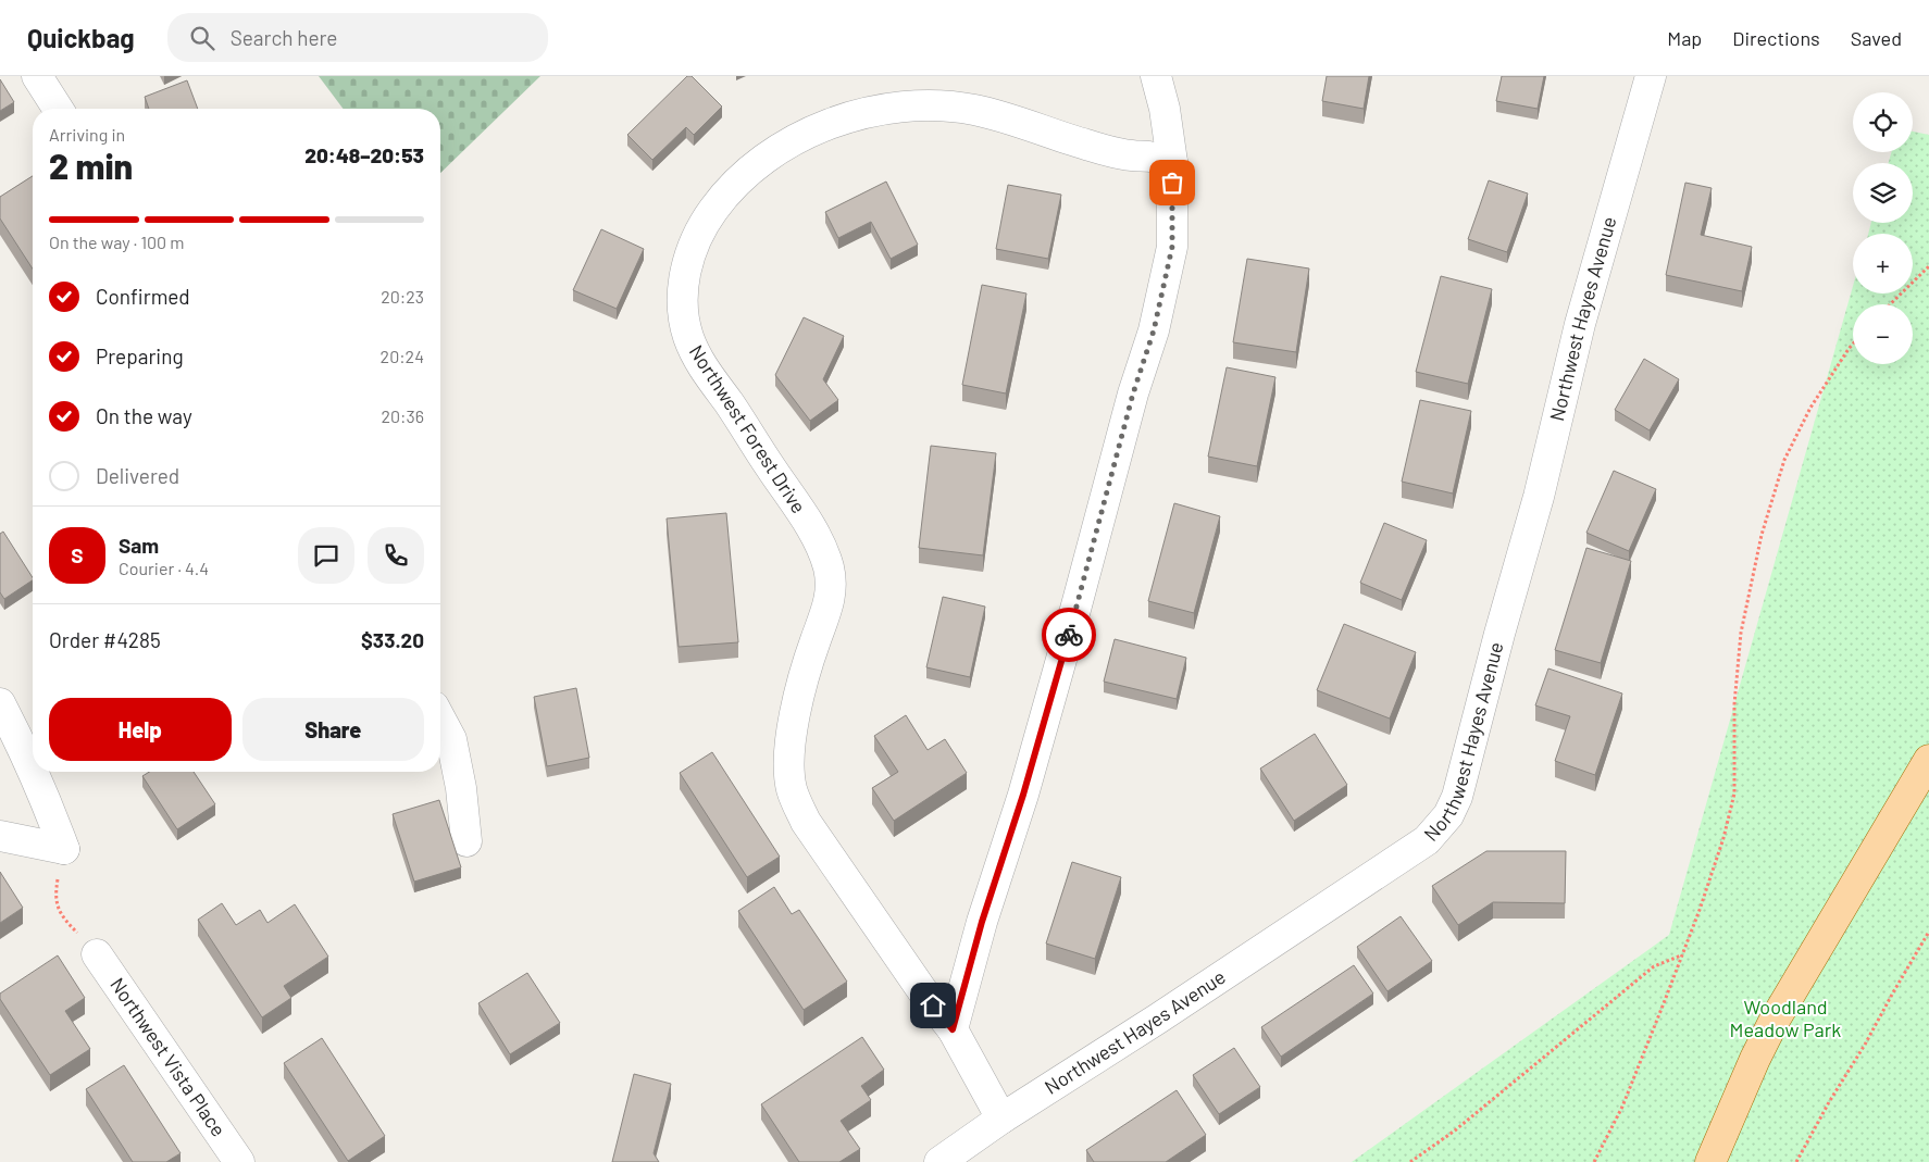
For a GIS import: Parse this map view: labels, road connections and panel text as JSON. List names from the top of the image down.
{
  "streets": {
    "street": ["Northwest Hayes Avenue", "Northwest Forest Drive", "Northwest Vista Place"]
  },
  "crossings": [
    ["Northwest Hayes Avenue", "Northwest Forest Drive"]
  ],
  "parks": ["Woodland Meadow Park"],
  "page": {
    "header": "Quickbag",
    "search": "Search here",
    "nav": ["Map", "Directions", "Saved"],
    "map_buttons": ["+", "−"],
    "heading": ["2 min", "Arriving in", "20:48–20:53"],
    "panel": [
      "Sam",
      "Courier · 4.4",
      "Order #4285",
      "$33.20"
    ],
    "bar": "On the way · 100 m",
    "list": [
      ["Confirmed", "20:23"],
      ["Preparing", "20:24"],
      ["On the way", "20:36"],
      "Delivered"
    ],
    "round": "S",
    "buttons": ["Help", "Share"]
  }
}
